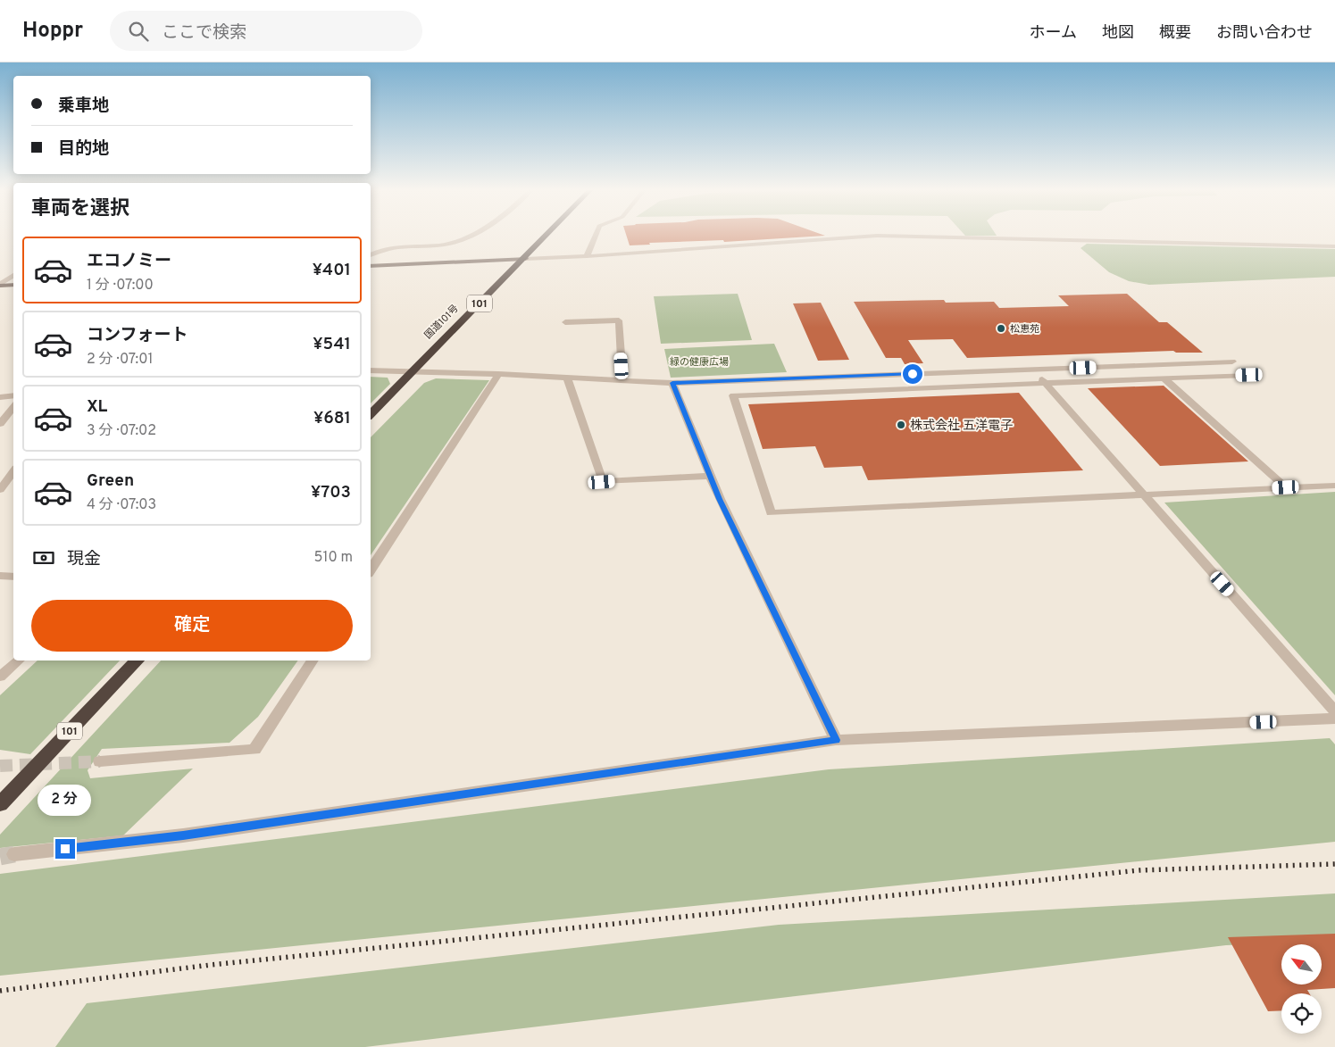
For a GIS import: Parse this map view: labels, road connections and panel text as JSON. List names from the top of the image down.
{
  "streets": {
    "highway": ["101", "国道101号"]
  },
  "parks": ["緑の健康広場"],
  "places": ["松恵苑", "株式会社 五洋電子"],
  "north": "top left",
  "page": {
    "header": "Hoppr",
    "search": "ここで検索",
    "nav": [
      "ホーム",
      "地図",
      "概要",
      "お問い合わせ"
    ],
    "banner": ["乗車地", "目的地"],
    "heading": "車両を選択",
    "list": [
      {
        "name": "エコノミー",
        "note": "1 分 · 07:00",
        "value": "¥401"
      },
      {
        "name": "コンフォート",
        "note": "2 分 · 07:01",
        "value": "¥541"
      },
      {
        "name": "XL",
        "note": "3 分 · 07:02",
        "value": "¥681"
      },
      {
        "name": "Green",
        "note": "4 分 · 07:03",
        "value": "¥703"
      }
    ],
    "pay": ["現金", "510 m"],
    "buttons": "確定",
    "bubble": "2 分"
  }
}
